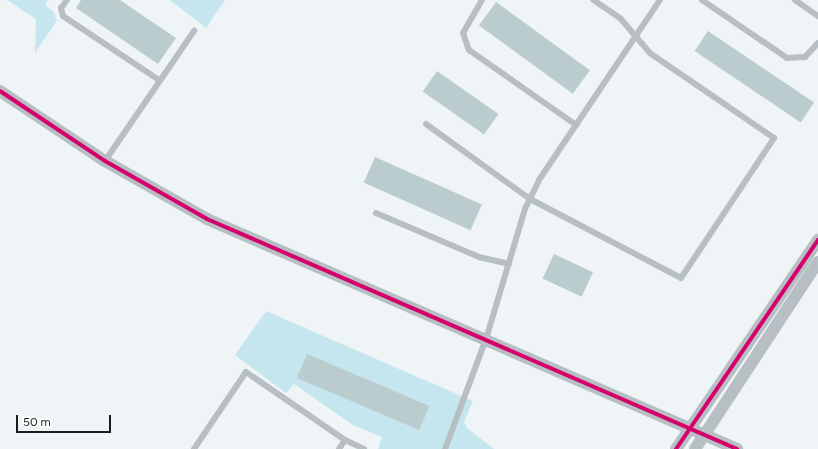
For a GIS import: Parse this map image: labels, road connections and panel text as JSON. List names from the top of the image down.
{
  "scale_bar": "50 m"
}
